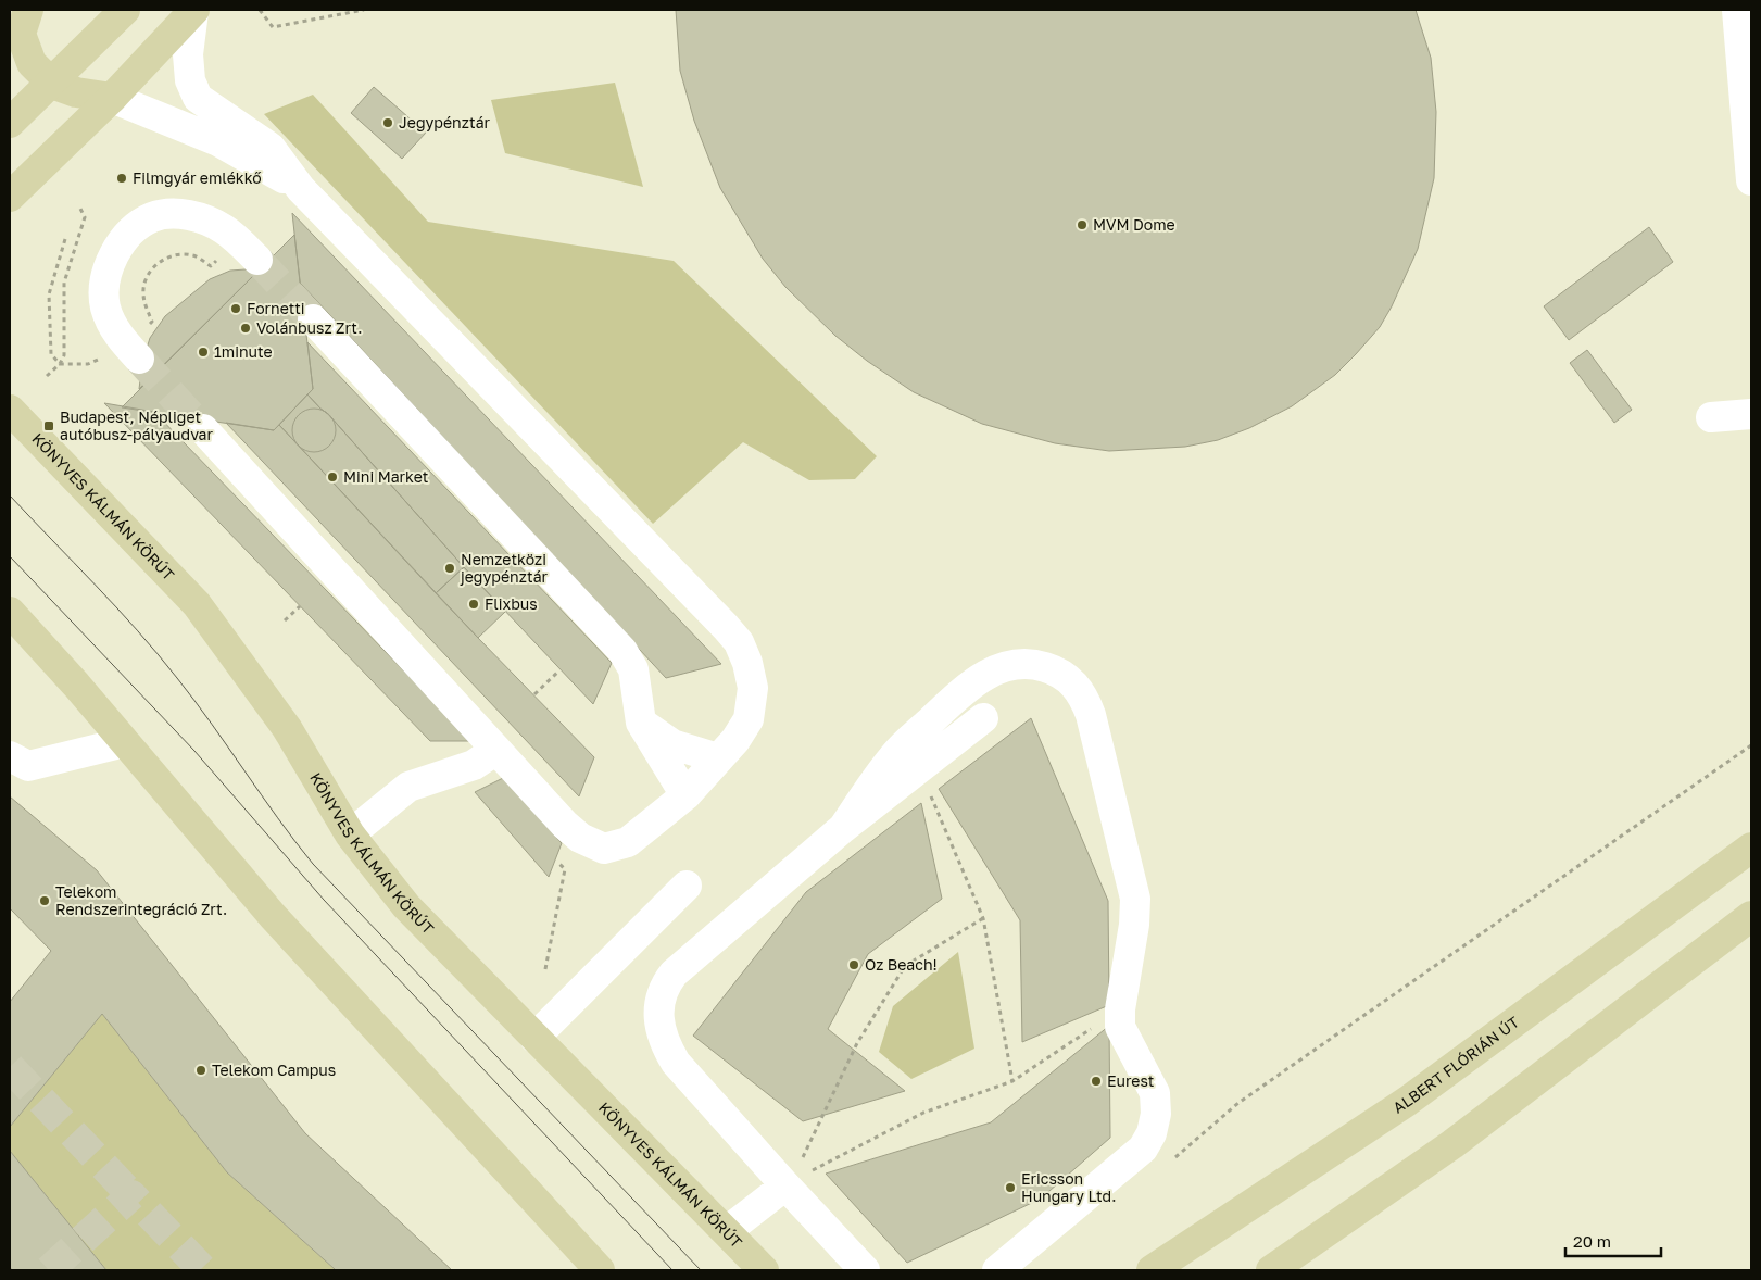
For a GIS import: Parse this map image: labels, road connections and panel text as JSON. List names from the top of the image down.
{
  "streets": {
    "main road": ["KÖNYVES KÁLMÁN KÖRÚT", "ALBERT FLÓRIÁN ÚT"]
  },
  "places": {
    "other": [
      "Jegypénztár",
      "Filmgyár emlékkő",
      "MVM Dome",
      "Fornetti",
      "Volánbusz Zrt.",
      "1minute",
      "Mini Market",
      "Nemzetközi jegypénztár",
      "Flixbus",
      "Telekom Rendszerintegráció Zrt.",
      "Oz Beach!",
      "Telekom Campus",
      "Eurest",
      "Ericsson Hungary Ltd."
    ],
    "transit": ["Budapest, Népliget autóbusz-pályaudvar"]
  },
  "scale_bar": "20 m"
}
